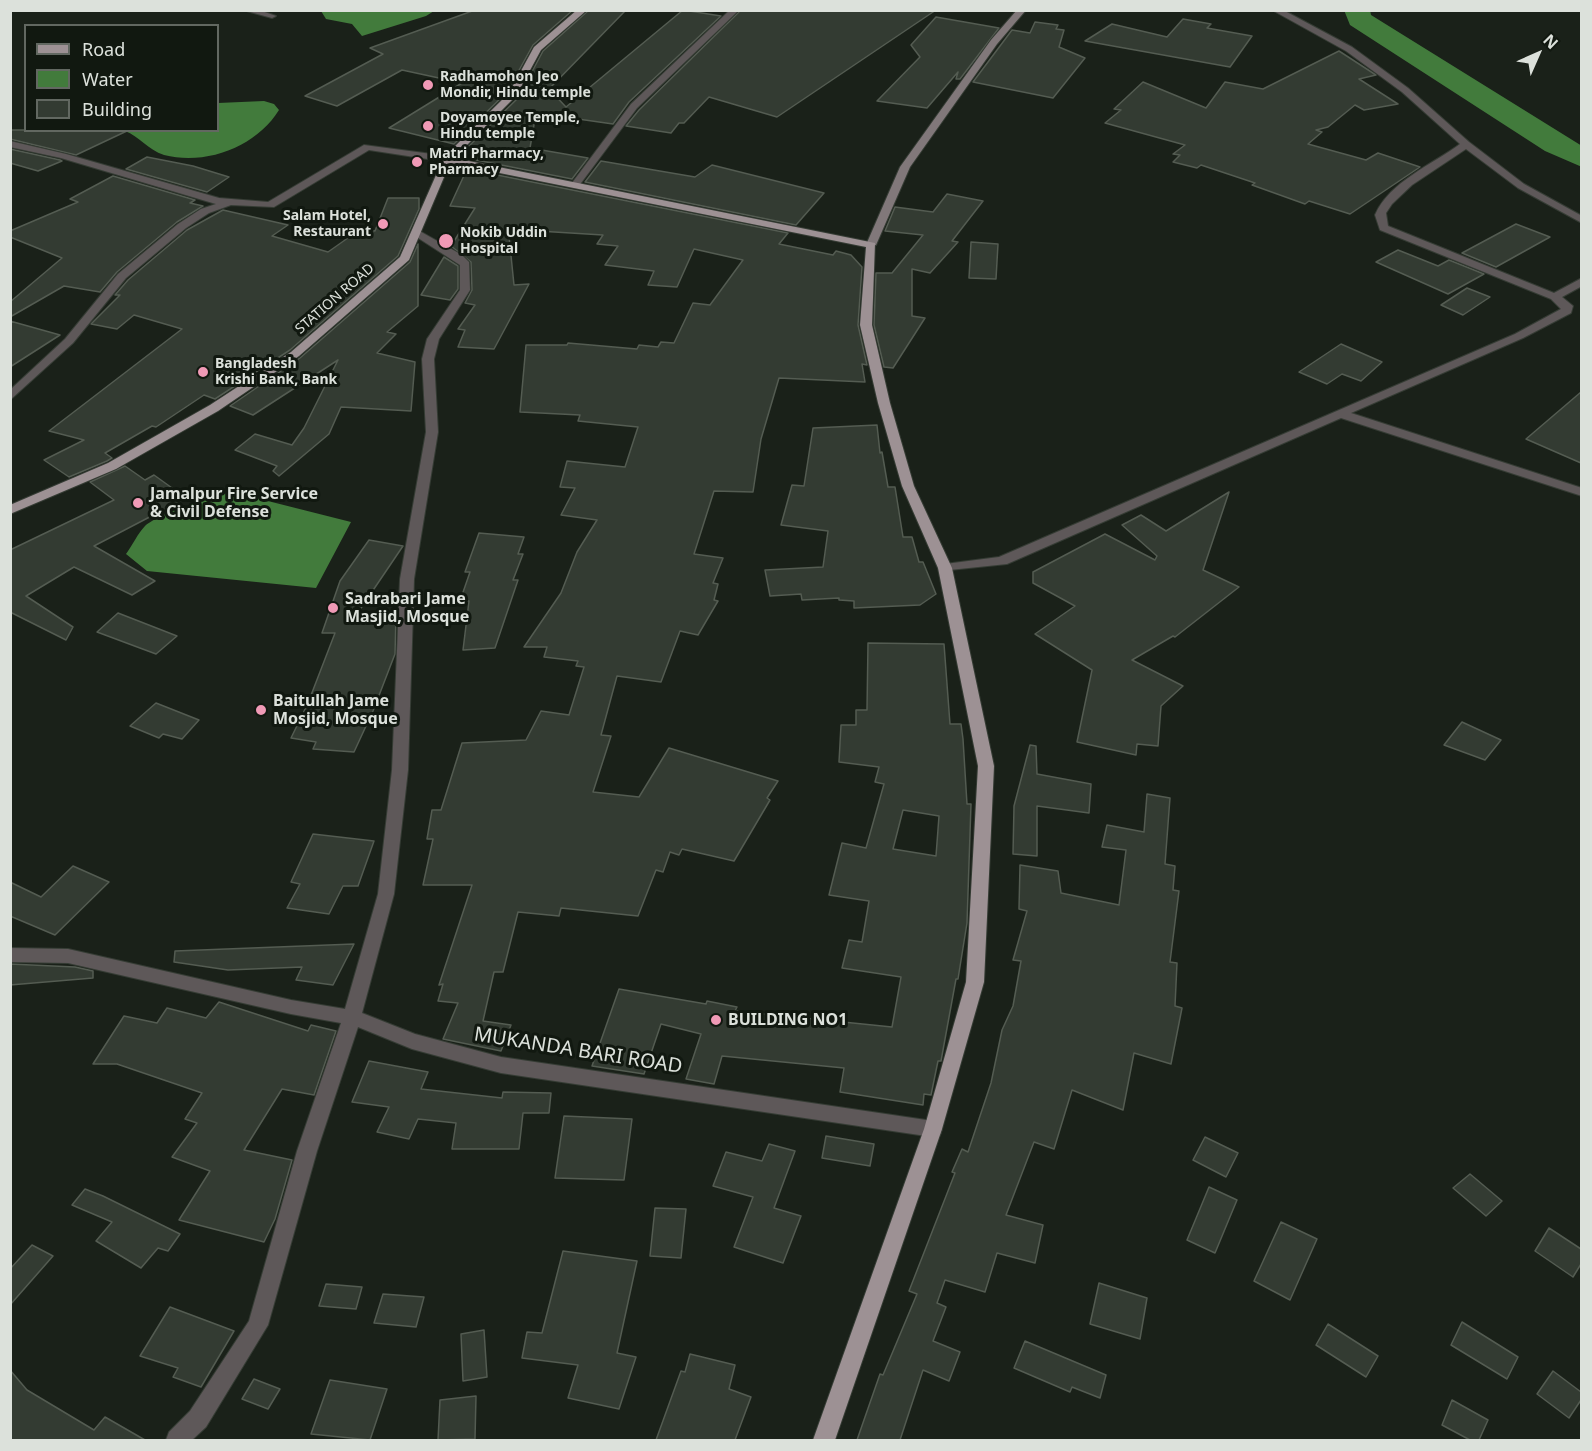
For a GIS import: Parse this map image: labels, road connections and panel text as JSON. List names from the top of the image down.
{
  "streets": {
    "main road": ["STATION ROAD"],
    "street": ["MUKANDA BARI ROAD"]
  },
  "places": [
    "Radhamohon Jeo Mondir, Hindu temple",
    "Doyamoyee Temple, Hindu temple",
    "Matri Pharmacy, Pharmacy",
    "Salam Hotel, Restaurant",
    "Nokib Uddin Hospital",
    "Bangladesh Krishi Bank, Bank",
    "Jamalpur Fire Service & Civil Defense",
    "Sadrabari Jame Masjid, Mosque",
    "Baitullah Jame Mosjid, Mosque",
    "BUILDING NO1"
  ],
  "legend": ["Road", "Water", "Building"],
  "north": "top right"
}
